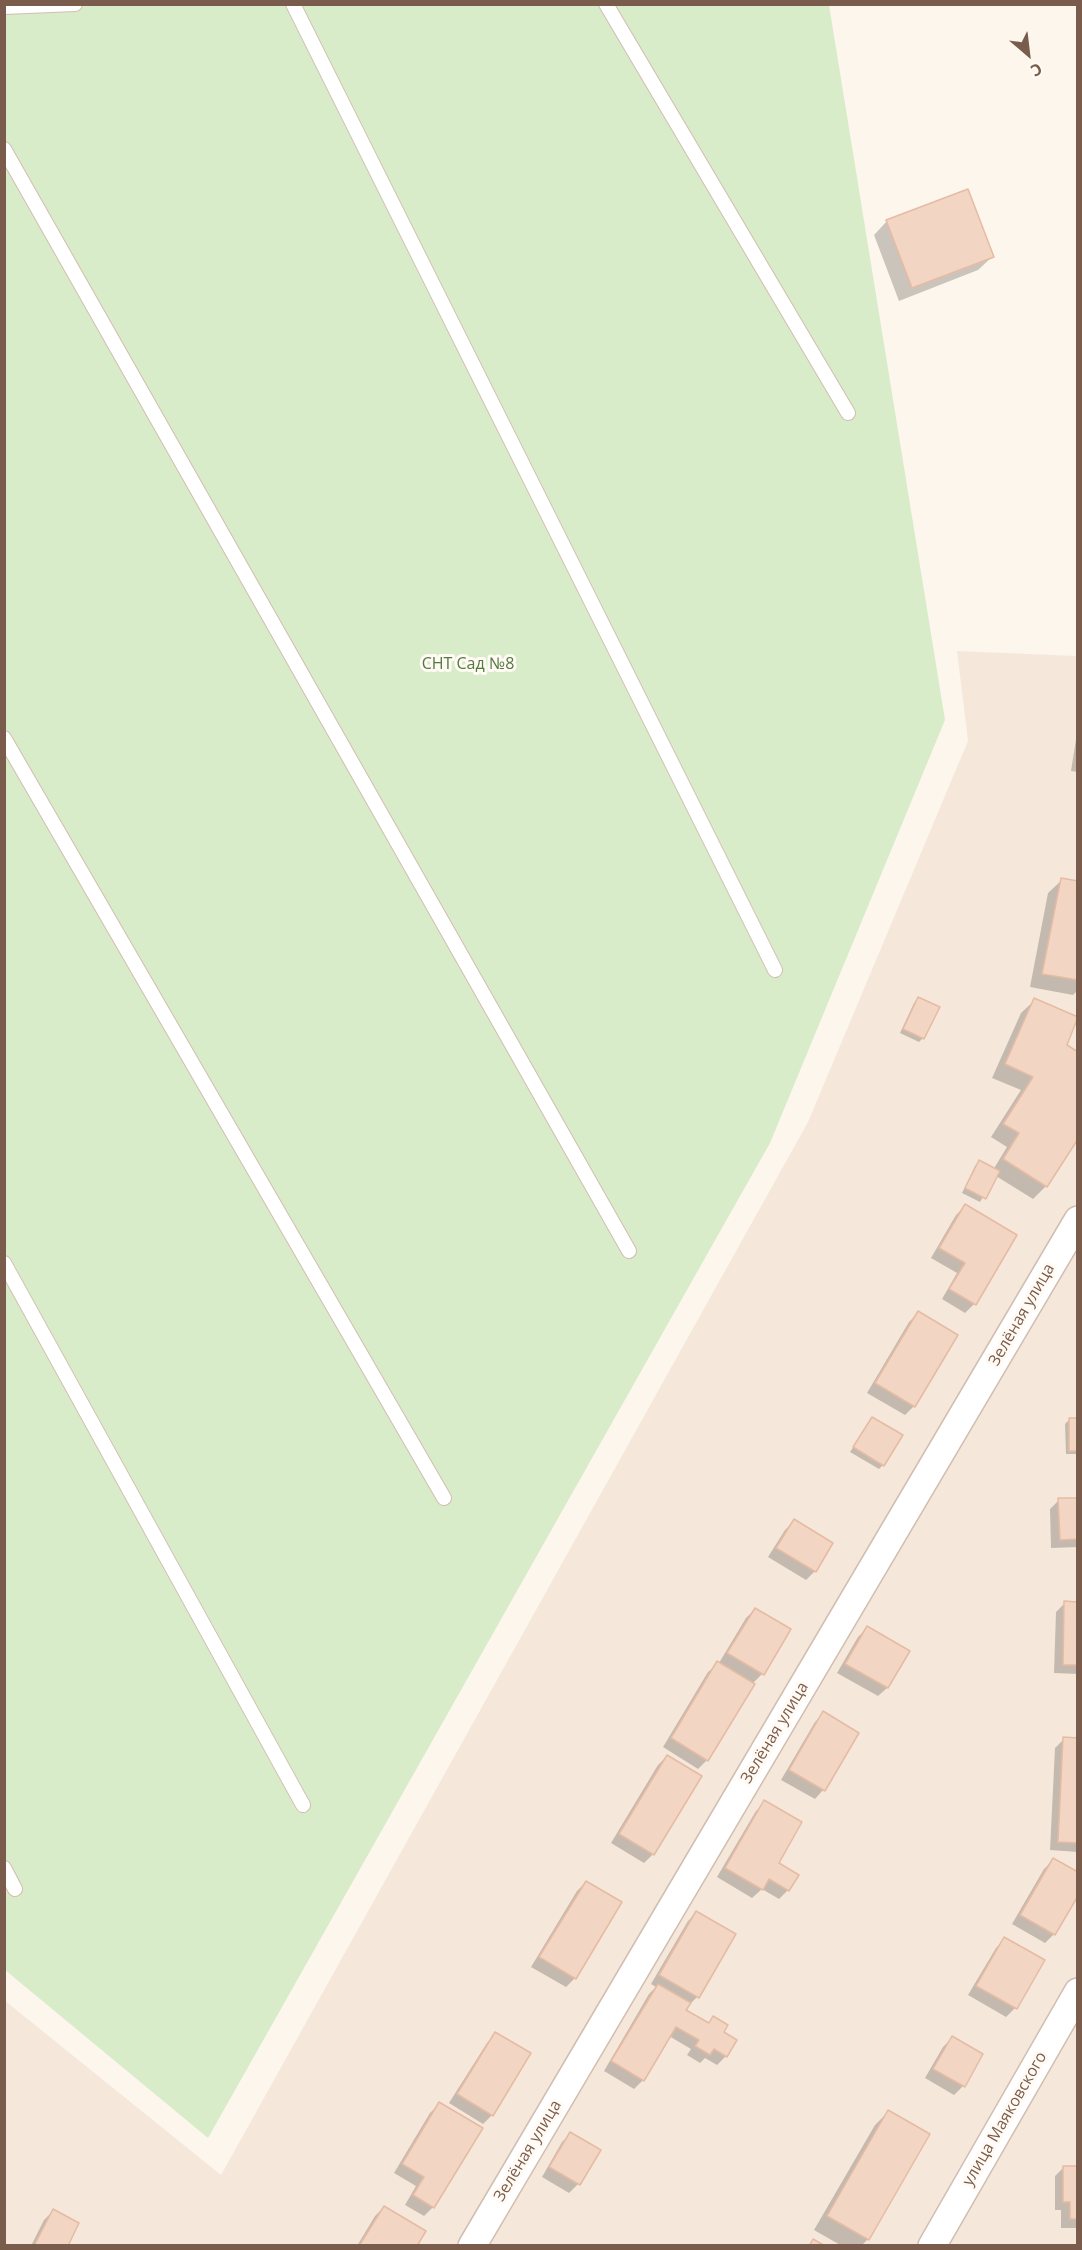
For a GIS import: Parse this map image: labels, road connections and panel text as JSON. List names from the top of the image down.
{
  "streets": {
    "street": ["Зелёная улица", "улица Маяковского"]
  },
  "parks": ["СНТ Сад №8"],
  "north": "bottom right"
}
